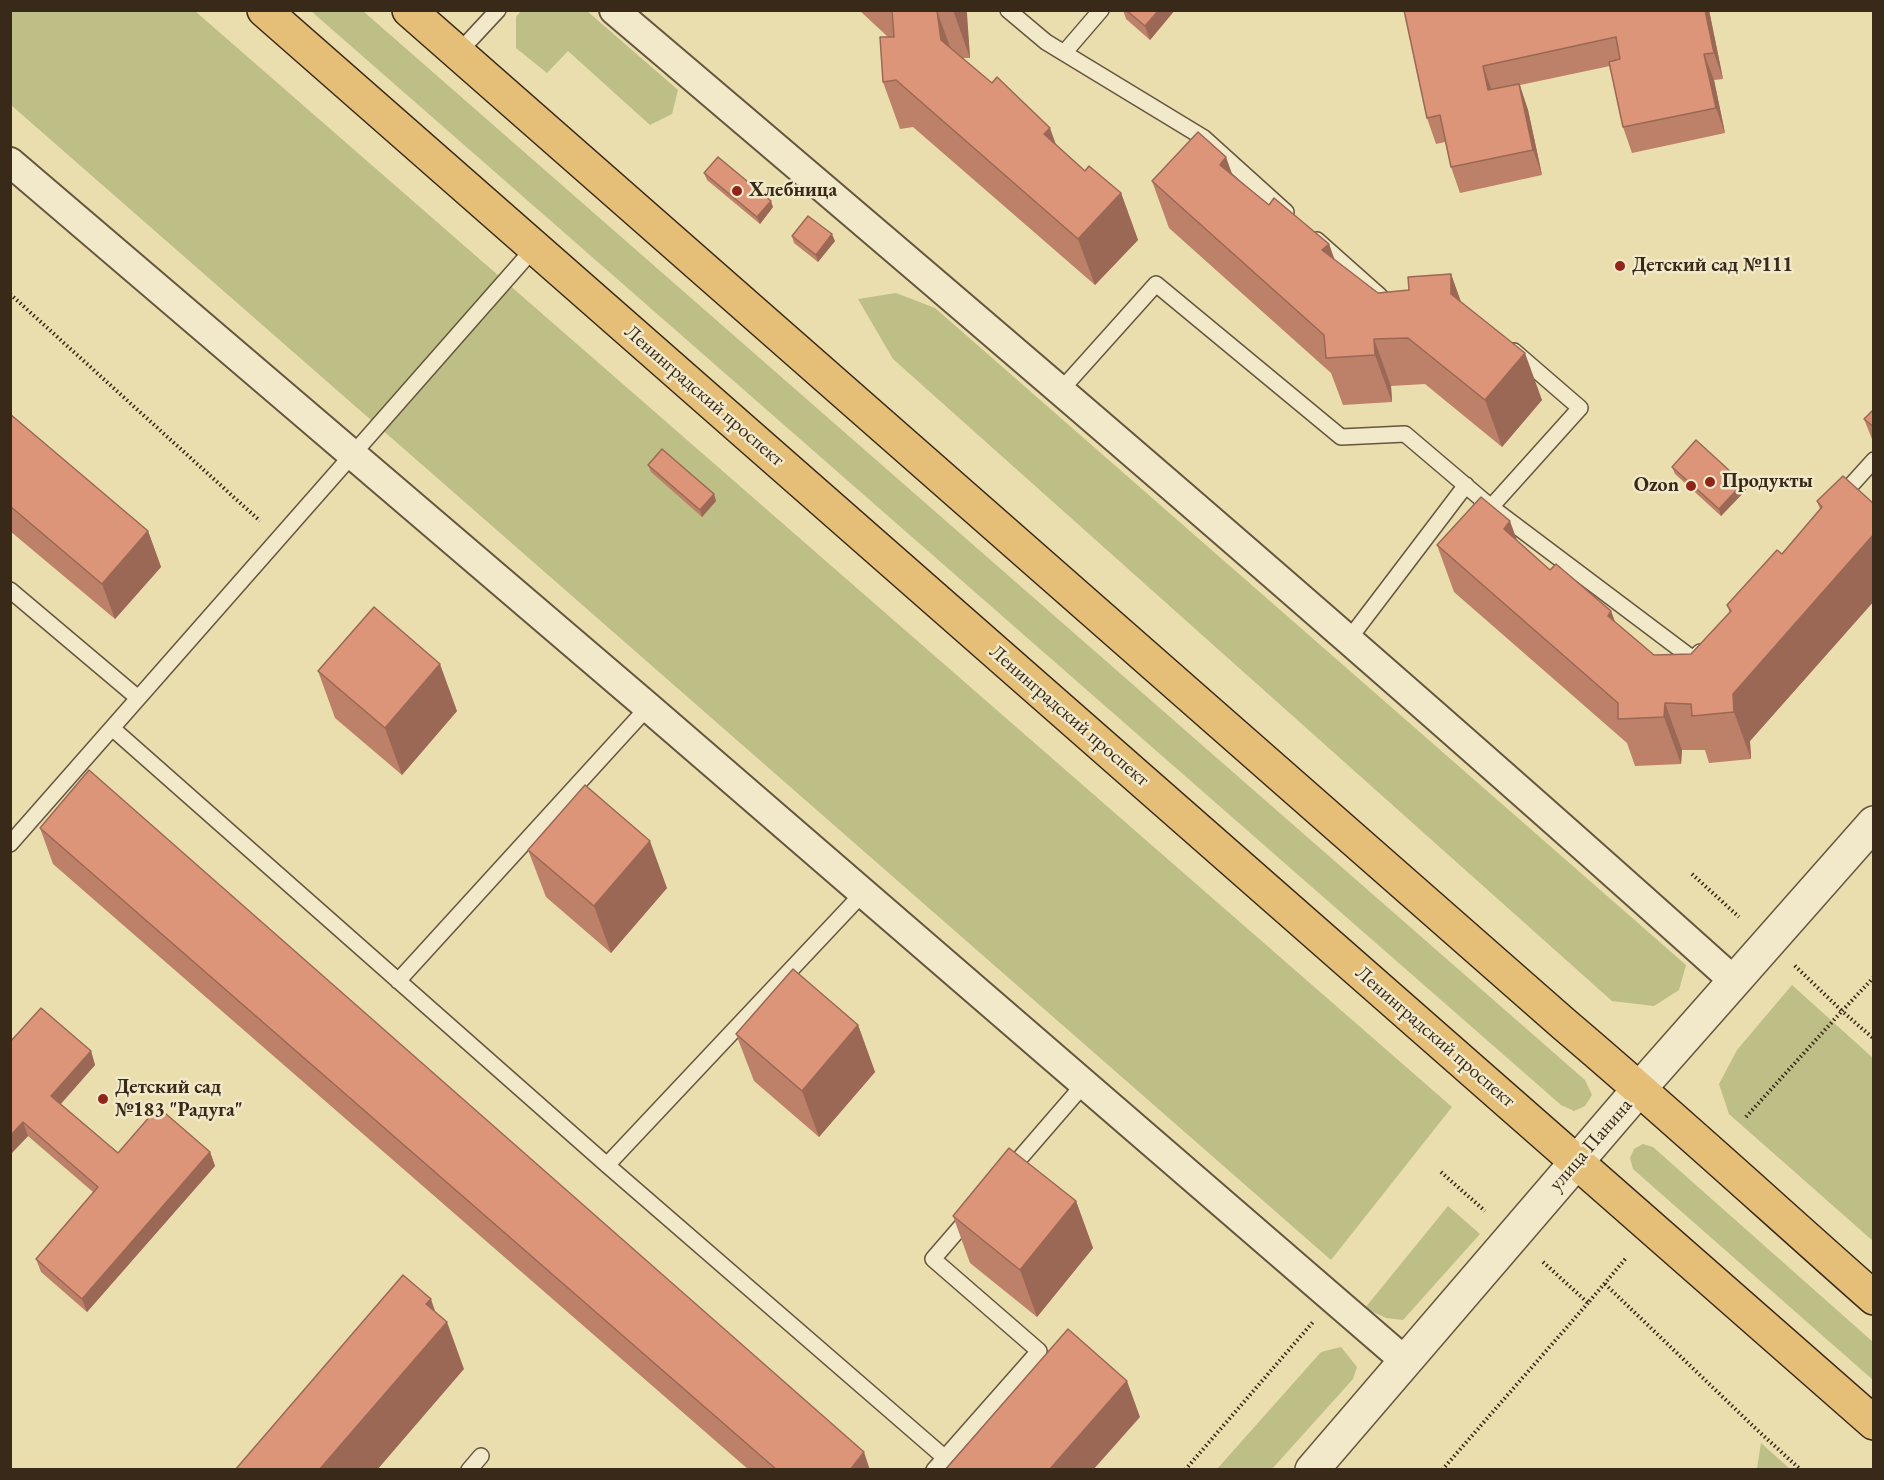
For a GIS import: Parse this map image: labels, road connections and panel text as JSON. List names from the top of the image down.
{
  "streets": {
    "main road": ["Ленинградский проспект"],
    "street": ["улица Панина"]
  },
  "crossings": [
    ["Ленинградский проспект", "улица Панина"]
  ],
  "places": [
    "Хлебница",
    "Детский сад №111",
    "Продукты",
    "Ozon",
    "Детский сад №183 \"Радуга\""
  ]
}
